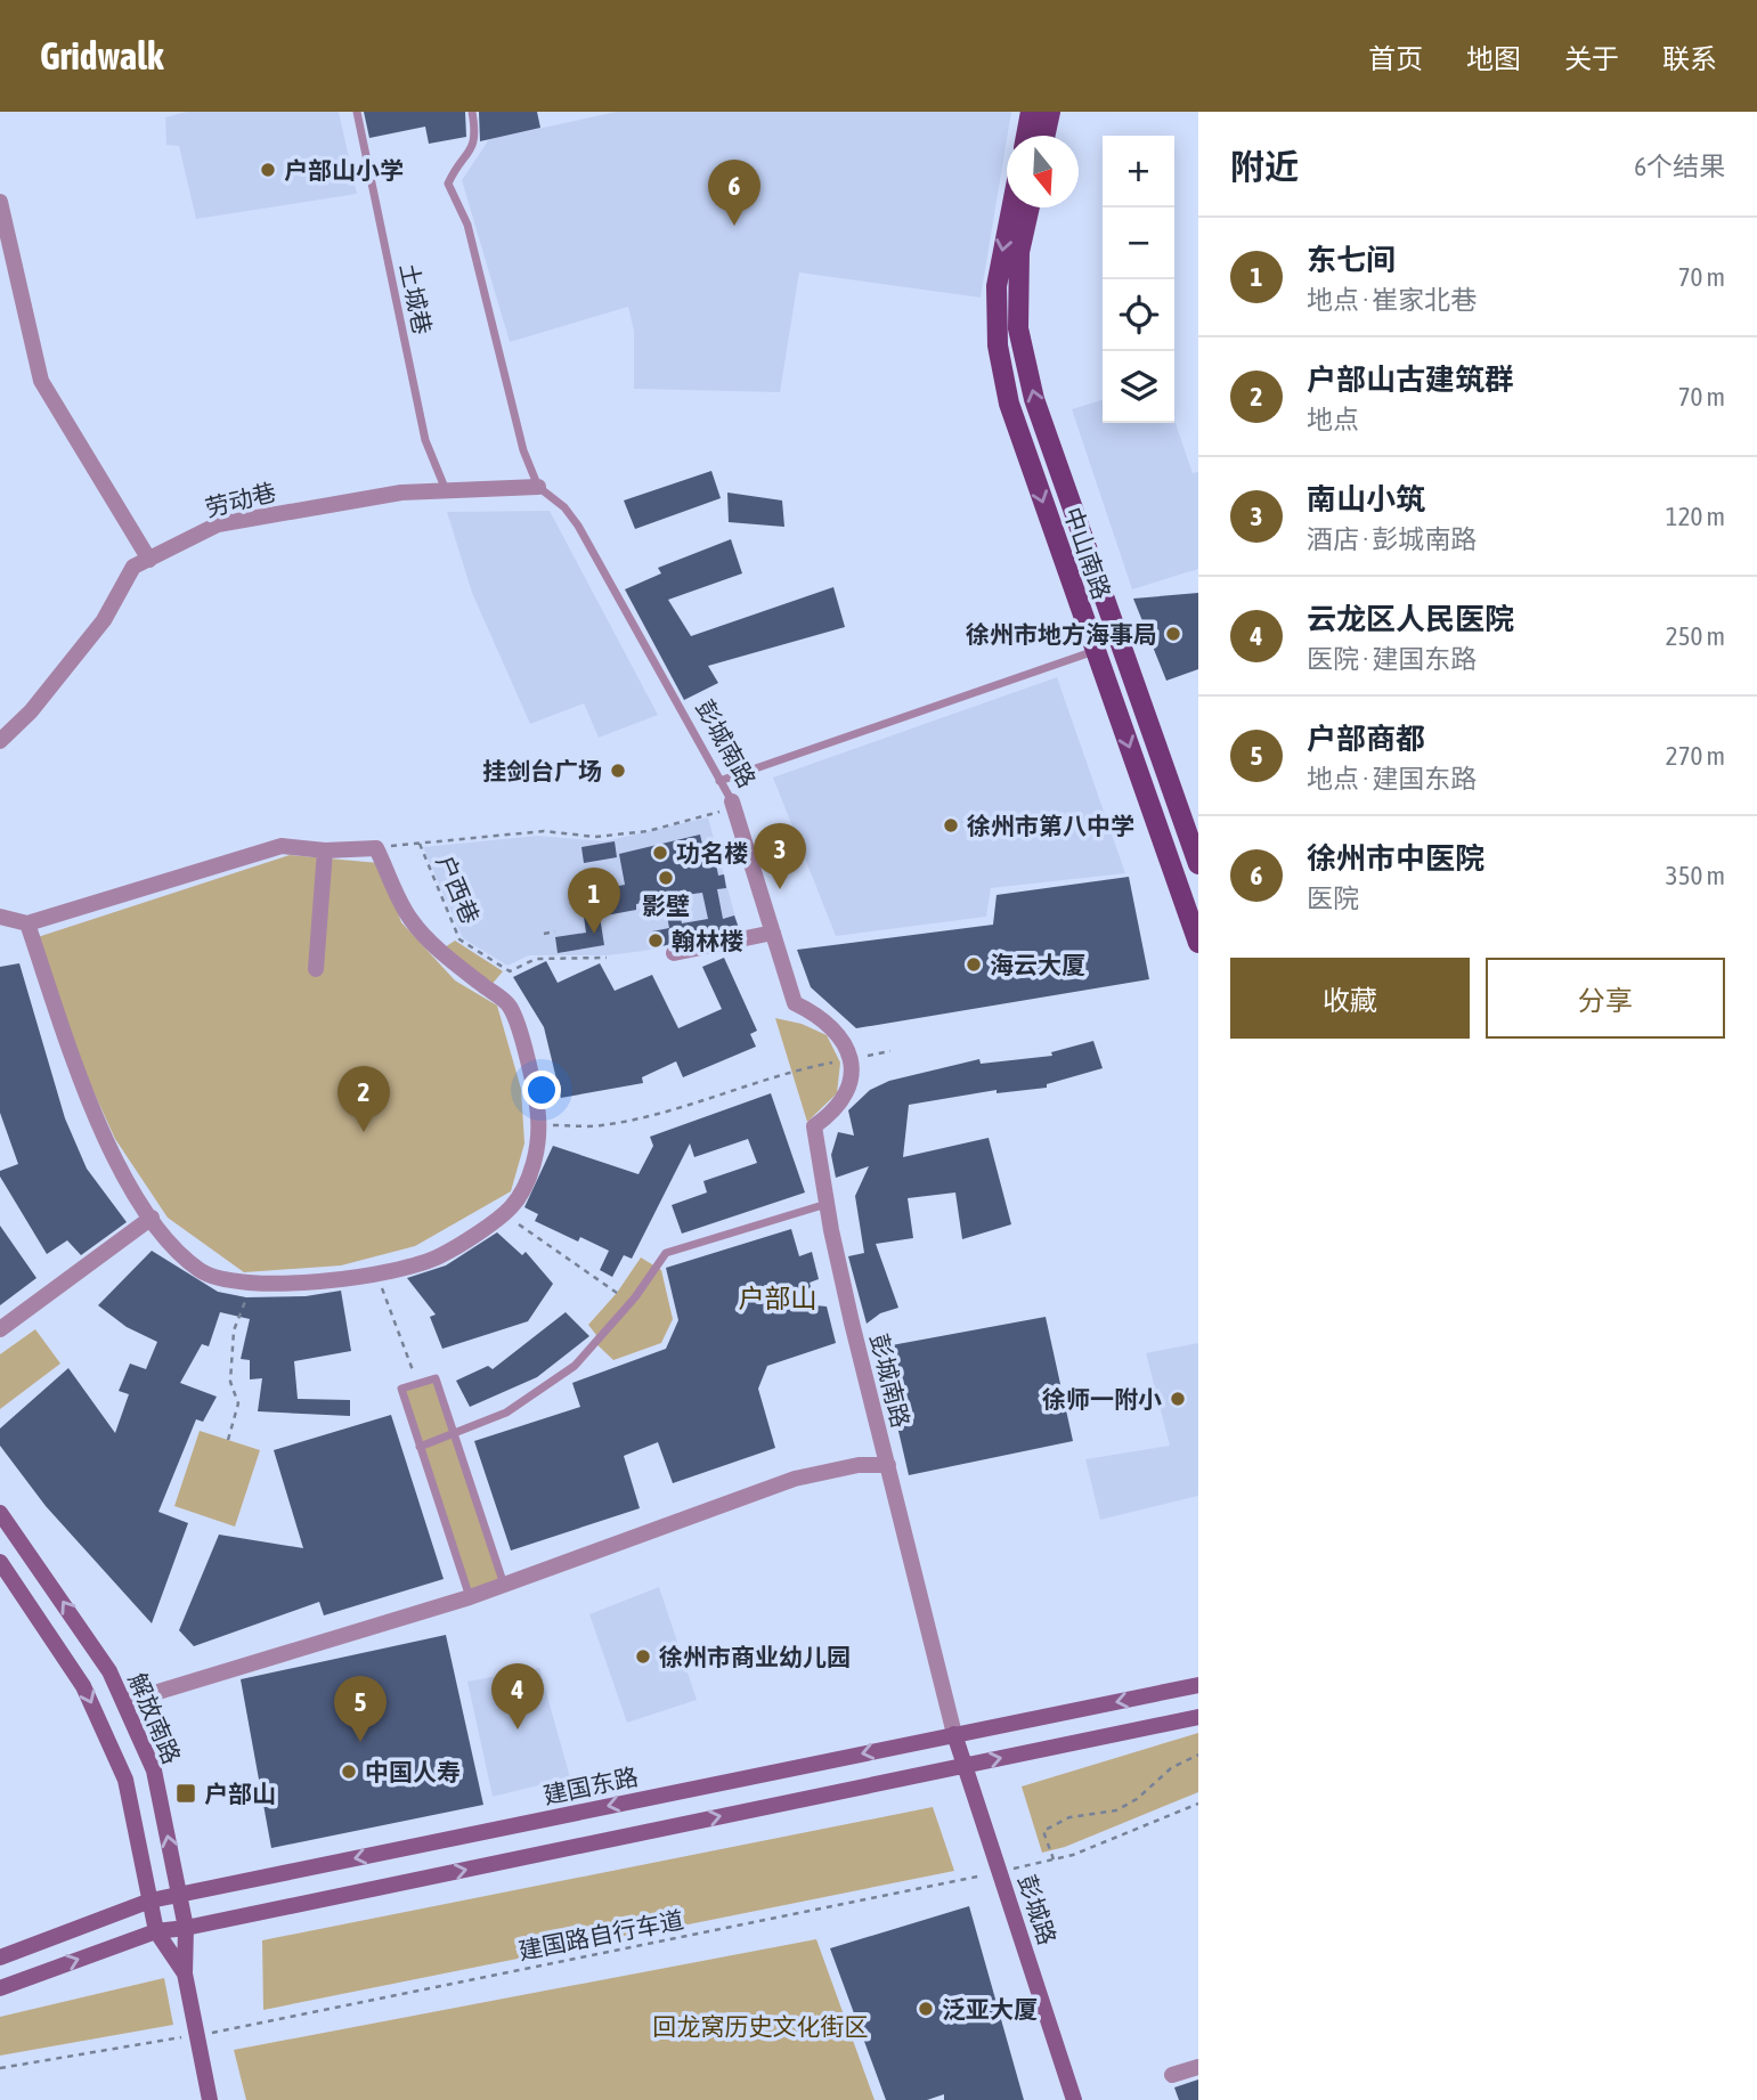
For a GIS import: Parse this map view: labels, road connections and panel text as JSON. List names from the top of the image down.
{
  "streets": {
    "main road": [
      "中山南路",
      "解放南路",
      "建国东路",
      "彭城路"
    ],
    "street": ["劳动巷", "彭城南路"],
    "lane": ["土城巷"],
    "path": ["户西巷", "建国路自行车道"]
  },
  "crossings": [
    ["土城巷", "劳动巷"],
    ["劳动巷", "彭城南路"],
    ["彭城南路", "建国东路"],
    ["彭城南路", "彭城路"],
    ["解放南路", "建国东路"],
    ["解放南路", "建国路自行车道"],
    ["建国东路", "彭城路"],
    ["彭城路", "建国路自行车道"]
  ],
  "districts": ["户部山"],
  "parks": ["回龙窝历史文化街区"],
  "places": {
    "other": [
      "户部山小学",
      "徐州市地方海事局",
      "挂剑台广场",
      "徐州市第八中学",
      "功名楼",
      "影壁",
      "翰林楼",
      "海云大厦",
      "徐师一附小",
      "徐州市商业幼儿园",
      "中国人寿",
      "泛亚大厦"
    ],
    "transit": ["户部山"]
  },
  "north": "bottom",
  "page": {
    "header": "Gridwalk",
    "nav": [
      "首页",
      "地图",
      "关于",
      "联系"
    ],
    "heading": ["附近", "6个结果"],
    "map_buttons": ["+", "−"],
    "pins": [
      "6",
      "3",
      "1",
      "2",
      "4",
      "5"
    ],
    "list": [
      {
        "mark": "1",
        "name": "东七间",
        "note": "地点 · 崔家北巷",
        "value": "70 m"
      },
      {
        "mark": "2",
        "name": "户部山古建筑群",
        "note": "地点",
        "value": "70 m"
      },
      {
        "mark": "3",
        "name": "南山小筑",
        "note": "酒店 · 彭城南路",
        "value": "120 m"
      },
      {
        "mark": "4",
        "name": "云龙区人民医院",
        "note": "医院 · 建国东路",
        "value": "250 m"
      },
      {
        "mark": "5",
        "name": "户部商都",
        "note": "地点 · 建国东路",
        "value": "270 m"
      },
      {
        "mark": "6",
        "name": "徐州市中医院",
        "note": "医院",
        "value": "350 m"
      }
    ],
    "buttons": ["收藏", "分享"]
  }
}
